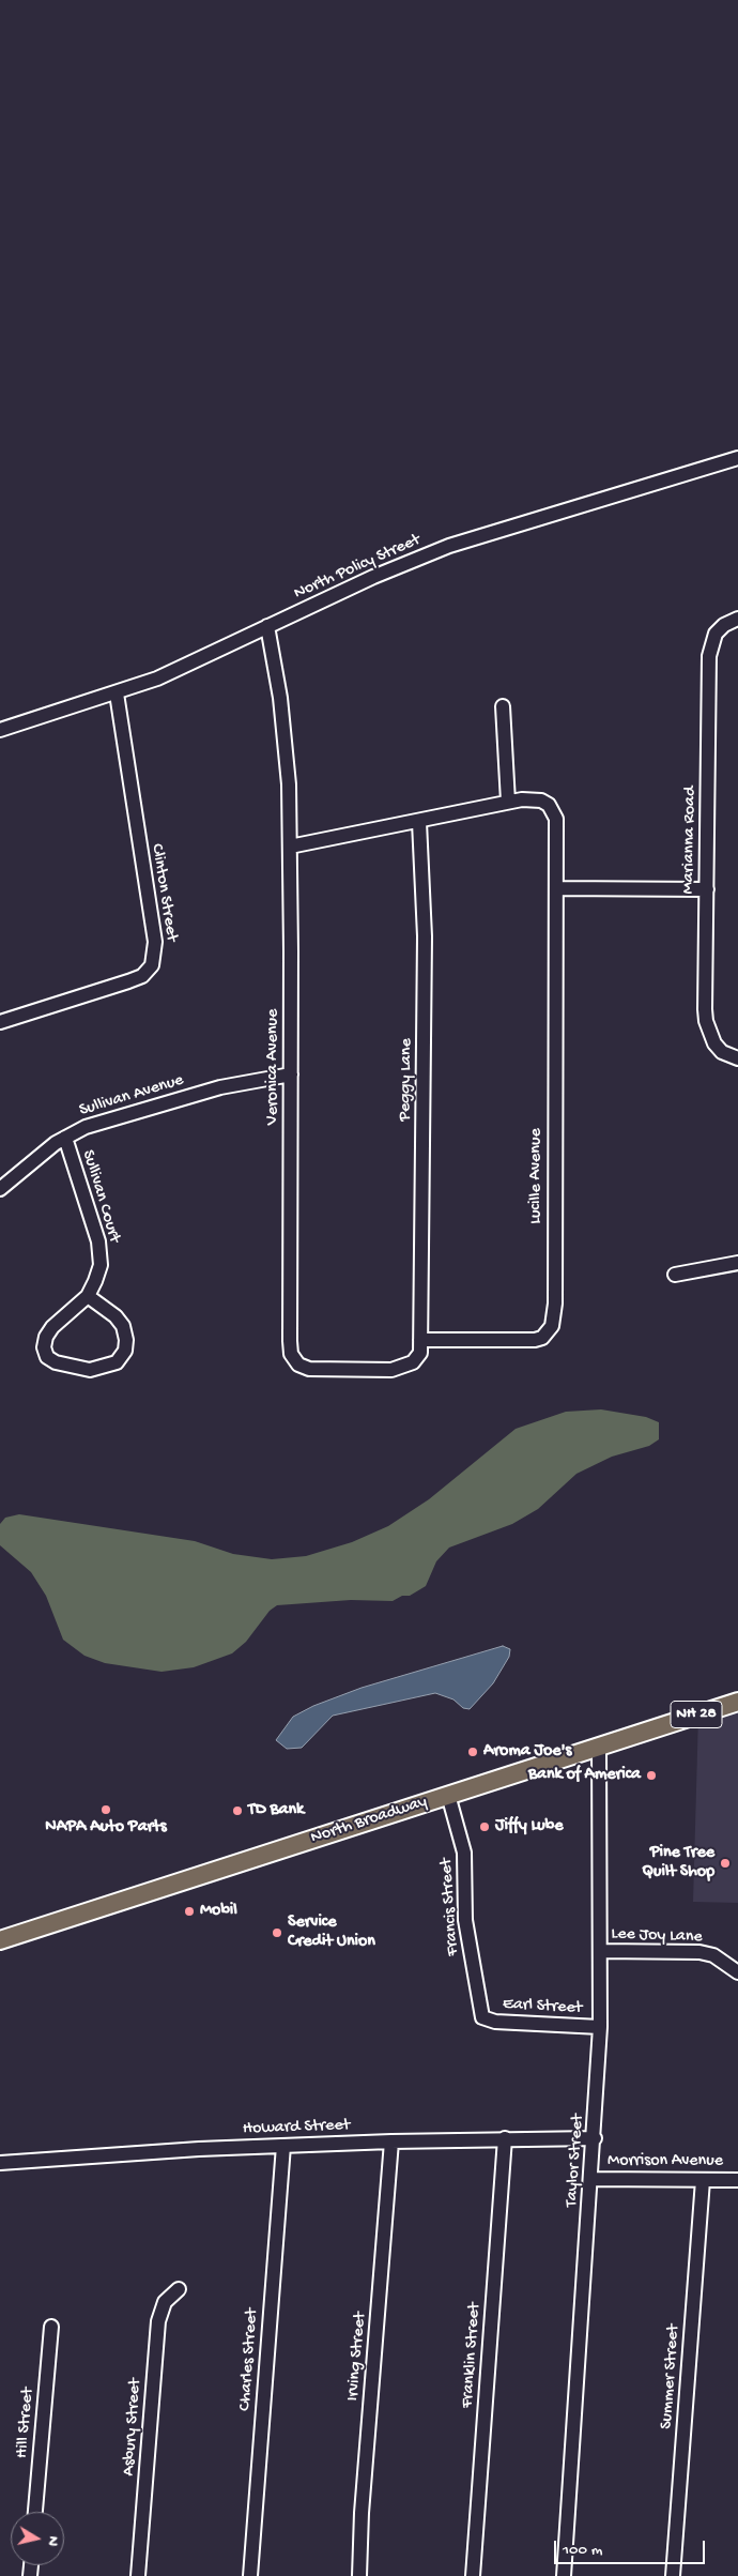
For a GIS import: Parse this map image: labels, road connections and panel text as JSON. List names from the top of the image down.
{
  "streets": {
    "main road": ["NH 28", "North Broadway"],
    "street": [
      "North Policy Street",
      "Marianna Road",
      "Clinton Street",
      "Veronica Avenue",
      "Peggy Lane",
      "Sullivan Avenue",
      "Lucille Avenue",
      "Sullivan Court",
      "Francis Street",
      "Lee Joy Lane",
      "Earl Street",
      "Howard Street",
      "Taylor Street",
      "Morrison Avenue",
      "Franklin Street",
      "Irving Street",
      "Charles Street",
      "Summer Street",
      "Hill Street",
      "Asbury Street"
    ]
  },
  "crossings": [
    ["North Policy Street", "Clinton Street"],
    ["North Policy Street", "Veronica Avenue"],
    ["Veronica Avenue", "Peggy Lane"],
    ["Veronica Avenue", "Sullivan Avenue"],
    ["Veronica Avenue", "Lucille Avenue"],
    ["Peggy Lane", "Lucille Avenue"],
    ["Sullivan Avenue", "Sullivan Court"],
    ["North Broadway", "Francis Street"],
    ["North Broadway", "Taylor Street"],
    ["Francis Street", "Earl Street"],
    ["Lee Joy Lane", "Taylor Street"],
    ["Earl Street", "Taylor Street"],
    ["Howard Street", "Taylor Street"],
    ["Howard Street", "Franklin Street"],
    ["Howard Street", "Irving Street"],
    ["Howard Street", "Charles Street"],
    ["Taylor Street", "Morrison Avenue"],
    ["Morrison Avenue", "Summer Street"]
  ],
  "places": [
    "Aroma Joe's",
    "Bank of America",
    "NAPA Auto Parts",
    "TD Bank",
    "Jiffy Lube",
    "Pine Tree Quilt Shop",
    "Mobil",
    "Service Credit Union"
  ],
  "scale_bar": "100 m",
  "north": "right"
}
